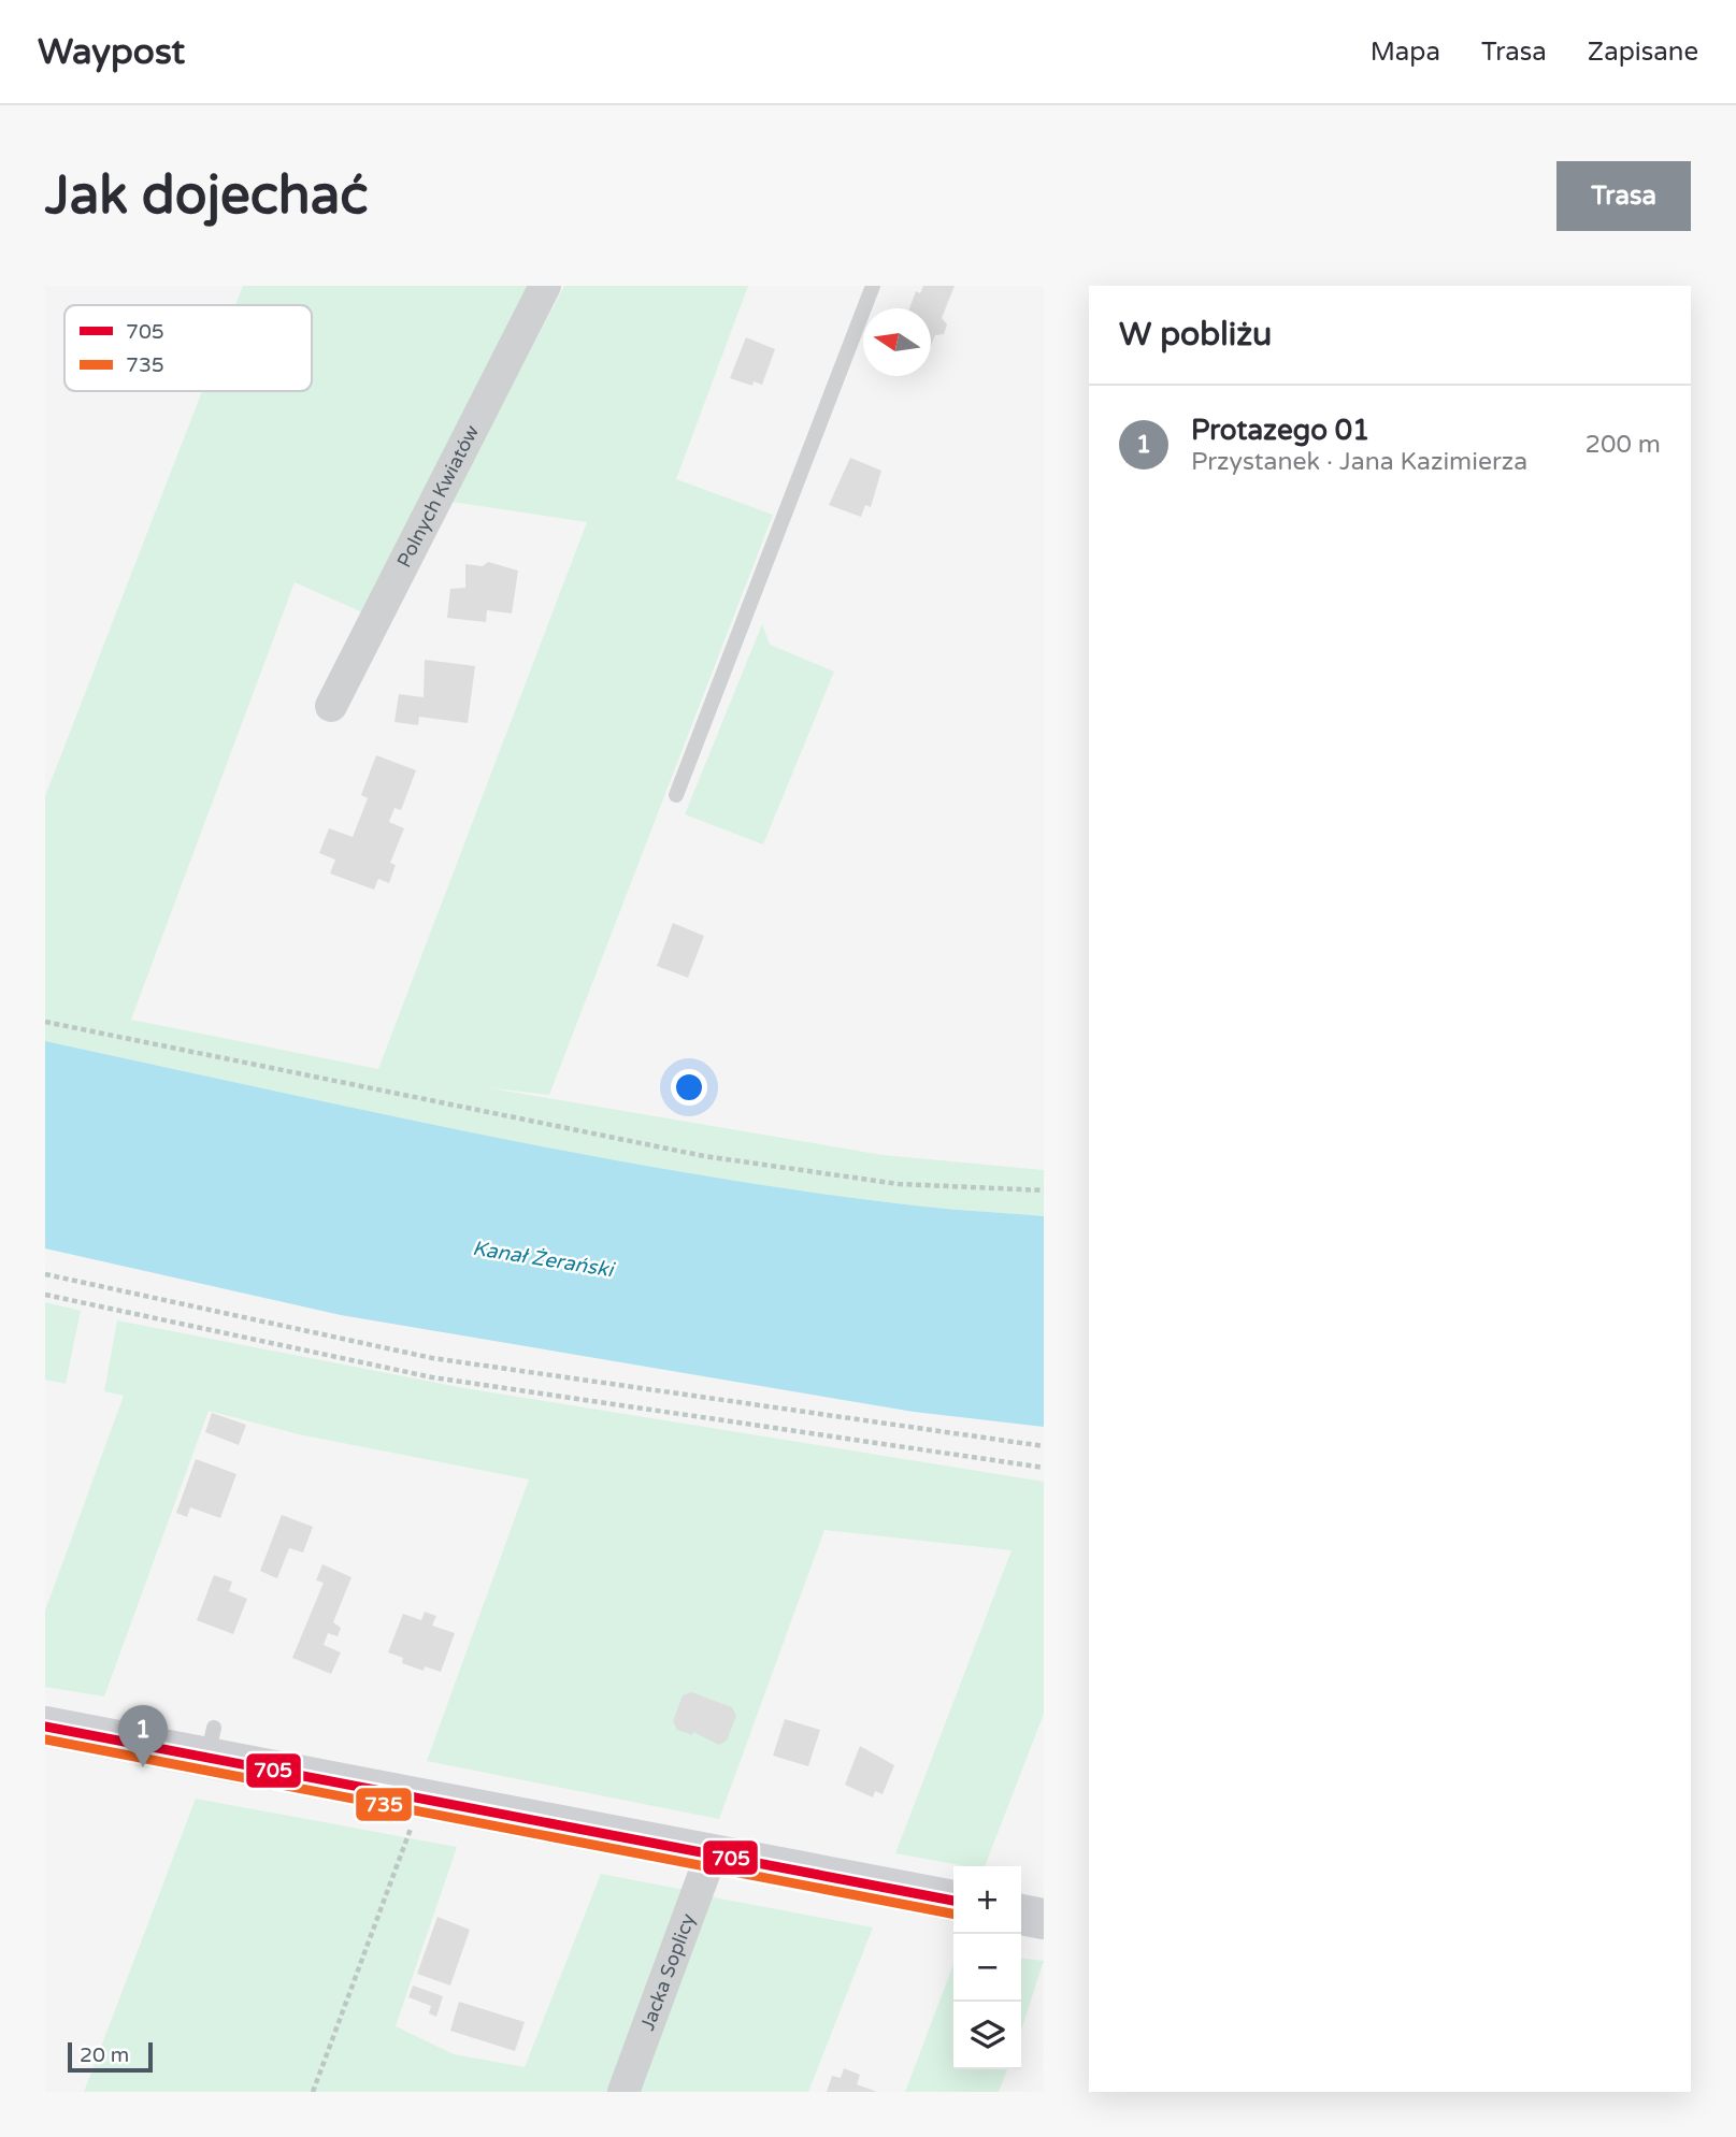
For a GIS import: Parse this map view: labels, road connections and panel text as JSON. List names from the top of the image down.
{
  "streets": {
    "street": ["Polnych Kwiatów", "Jacka Soplicy"]
  },
  "water": ["Kanał Żerański"],
  "lines": ["transit line 705", "transit line 735"],
  "legend": ["705", "735"],
  "scale_bar": "20 m",
  "north": "left",
  "page": {
    "header": "Waypost",
    "nav": ["Mapa", "Trasa", "Zapisane"],
    "buttons": "Trasa",
    "title": "Jak dojechać",
    "heading": "W pobliżu",
    "list": [
      {
        "mark": "1",
        "name": "Protazego 01",
        "note": "Przystanek · Jana Kazimierza",
        "value": "200 m"
      }
    ],
    "pins": "1",
    "map_buttons": ["+", "−"],
    "scale": "20 m"
  }
}
